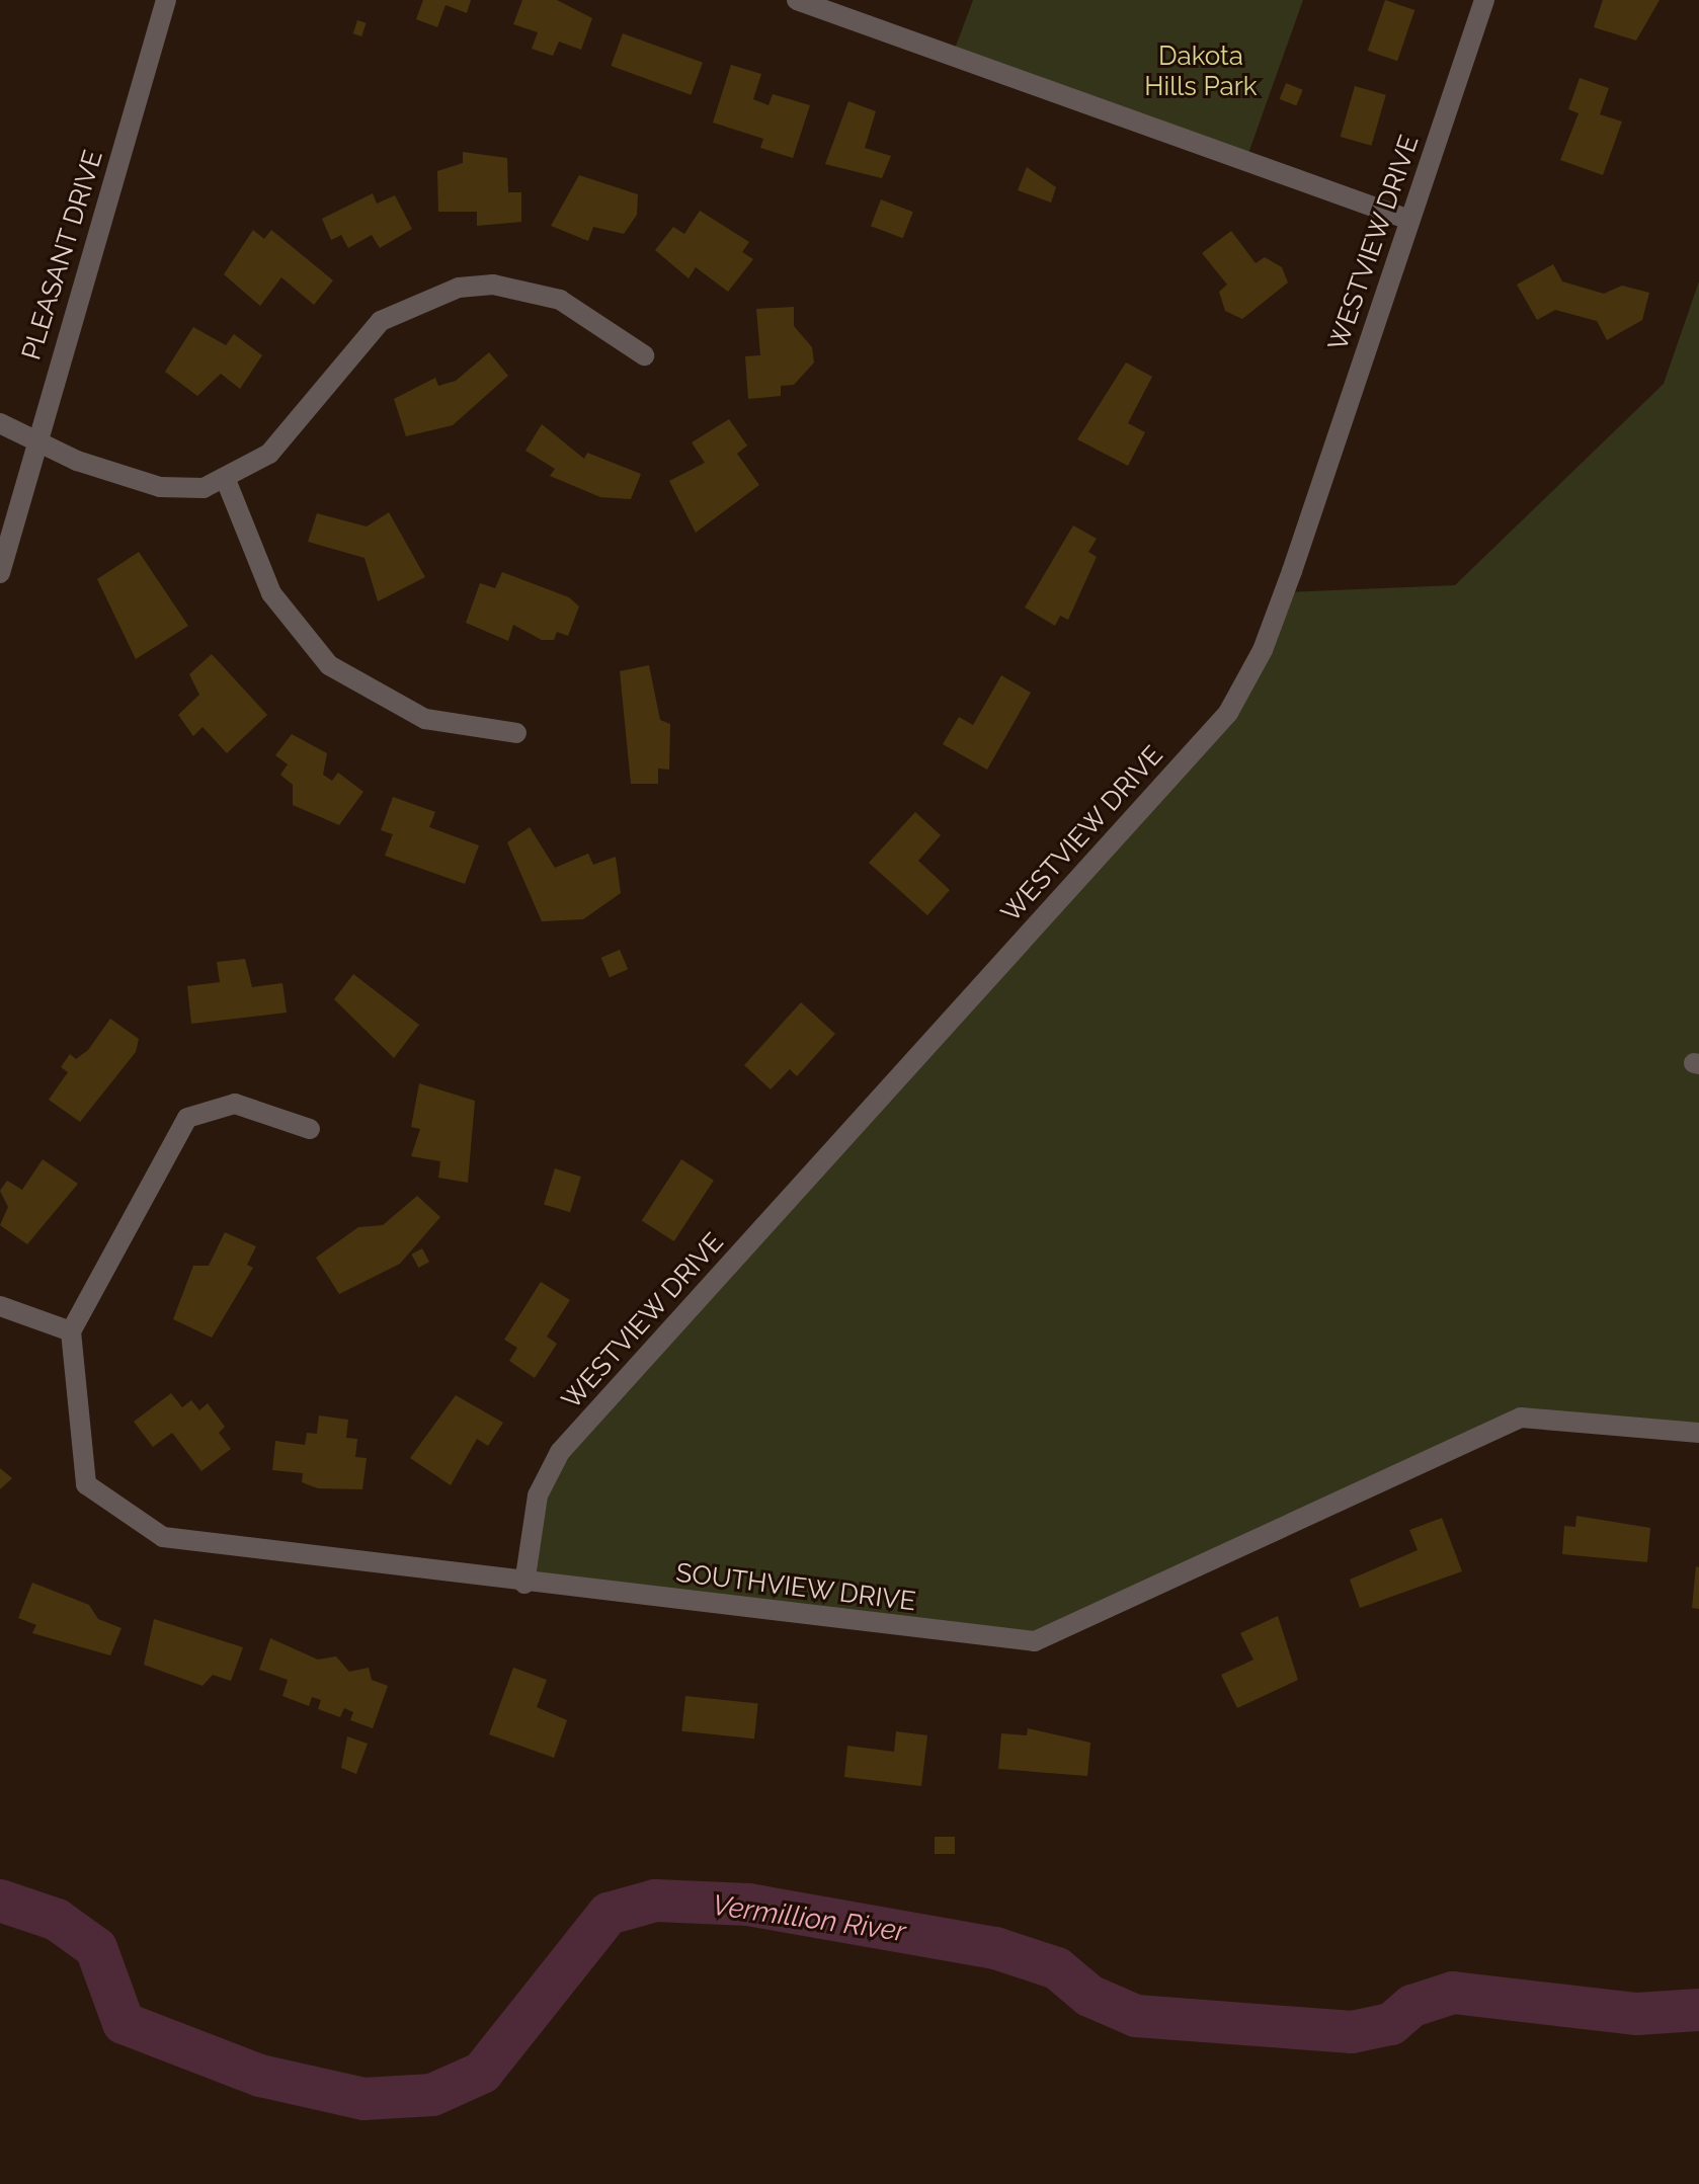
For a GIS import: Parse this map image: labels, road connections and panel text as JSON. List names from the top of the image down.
{
  "streets": {
    "street": ["WESTVIEW DRIVE", "PLEASANT DRIVE", "SOUTHVIEW DRIVE"]
  },
  "crossings": [
    ["WESTVIEW DRIVE", "SOUTHVIEW DRIVE"]
  ],
  "water": ["Vermillion River"],
  "parks": ["Dakota Hills Park"]
}
